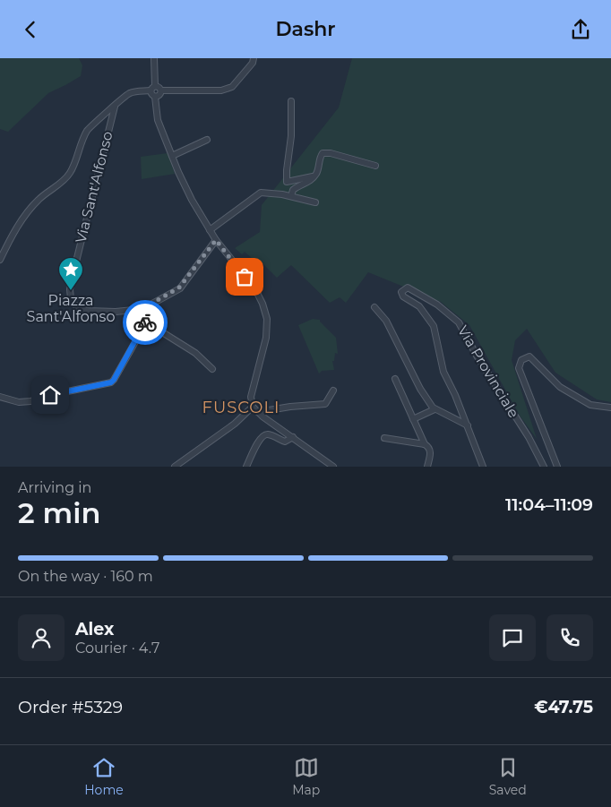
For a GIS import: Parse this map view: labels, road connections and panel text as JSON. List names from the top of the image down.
{
  "streets": {
    "street": ["Via Sant'Alfonso", "Via Provinciale"]
  },
  "districts": ["FUSCOLI"],
  "places": {
    "place": ["Piazza Sant'Alfonso"]
  },
  "page": {
    "header": "Dashr",
    "heading": ["2 min", "Arriving in", "11:04–11:09"],
    "panel": [
      "Alex",
      "Courier · 4.7",
      "Order #5329",
      "€47.75"
    ],
    "bar": "On the way · 160 m",
    "tabs": ["Home", "Map", "Saved"]
  }
}
